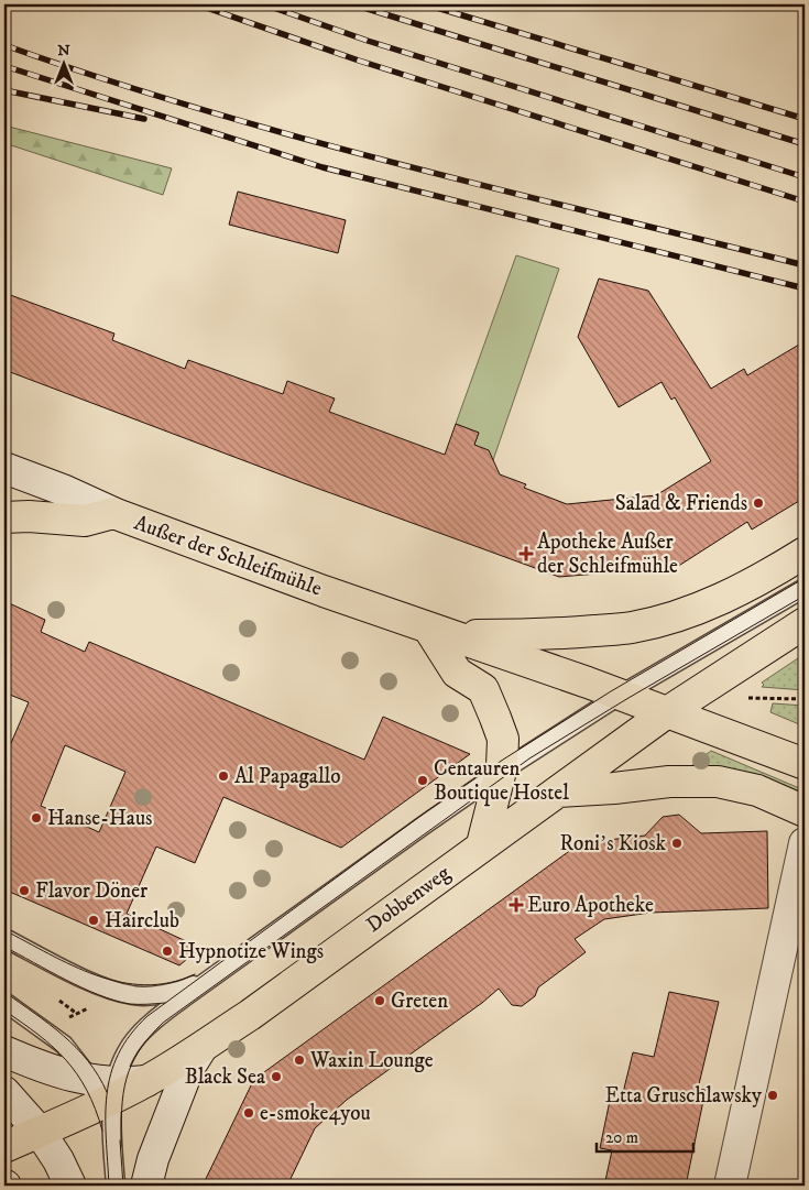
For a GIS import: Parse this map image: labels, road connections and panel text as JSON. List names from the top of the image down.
{
  "streets": {
    "main road": ["Außer der Schleifmühle", "Dobbenweg"]
  },
  "crossings": [
    ["Außer der Schleifmühle", "Dobbenweg"]
  ],
  "places": {
    "other": [
      "Salad & Friends",
      "Al Papagallo",
      "Centauren Boutique Hostel",
      "Hanse-Haus",
      "Roniʼs Kiosk",
      "Flavor Döner",
      "Hairclub",
      "Hypnotize Wings",
      "Greten",
      "Waxin Lounge",
      "Black Sea",
      "Etta Gruschlawsky",
      "e-smoke4you"
    ],
    "health": ["Apotheke Außer der Schleifmühle", "Euro Apotheke"]
  },
  "scale_bar": "20 m",
  "north": "top"
}
